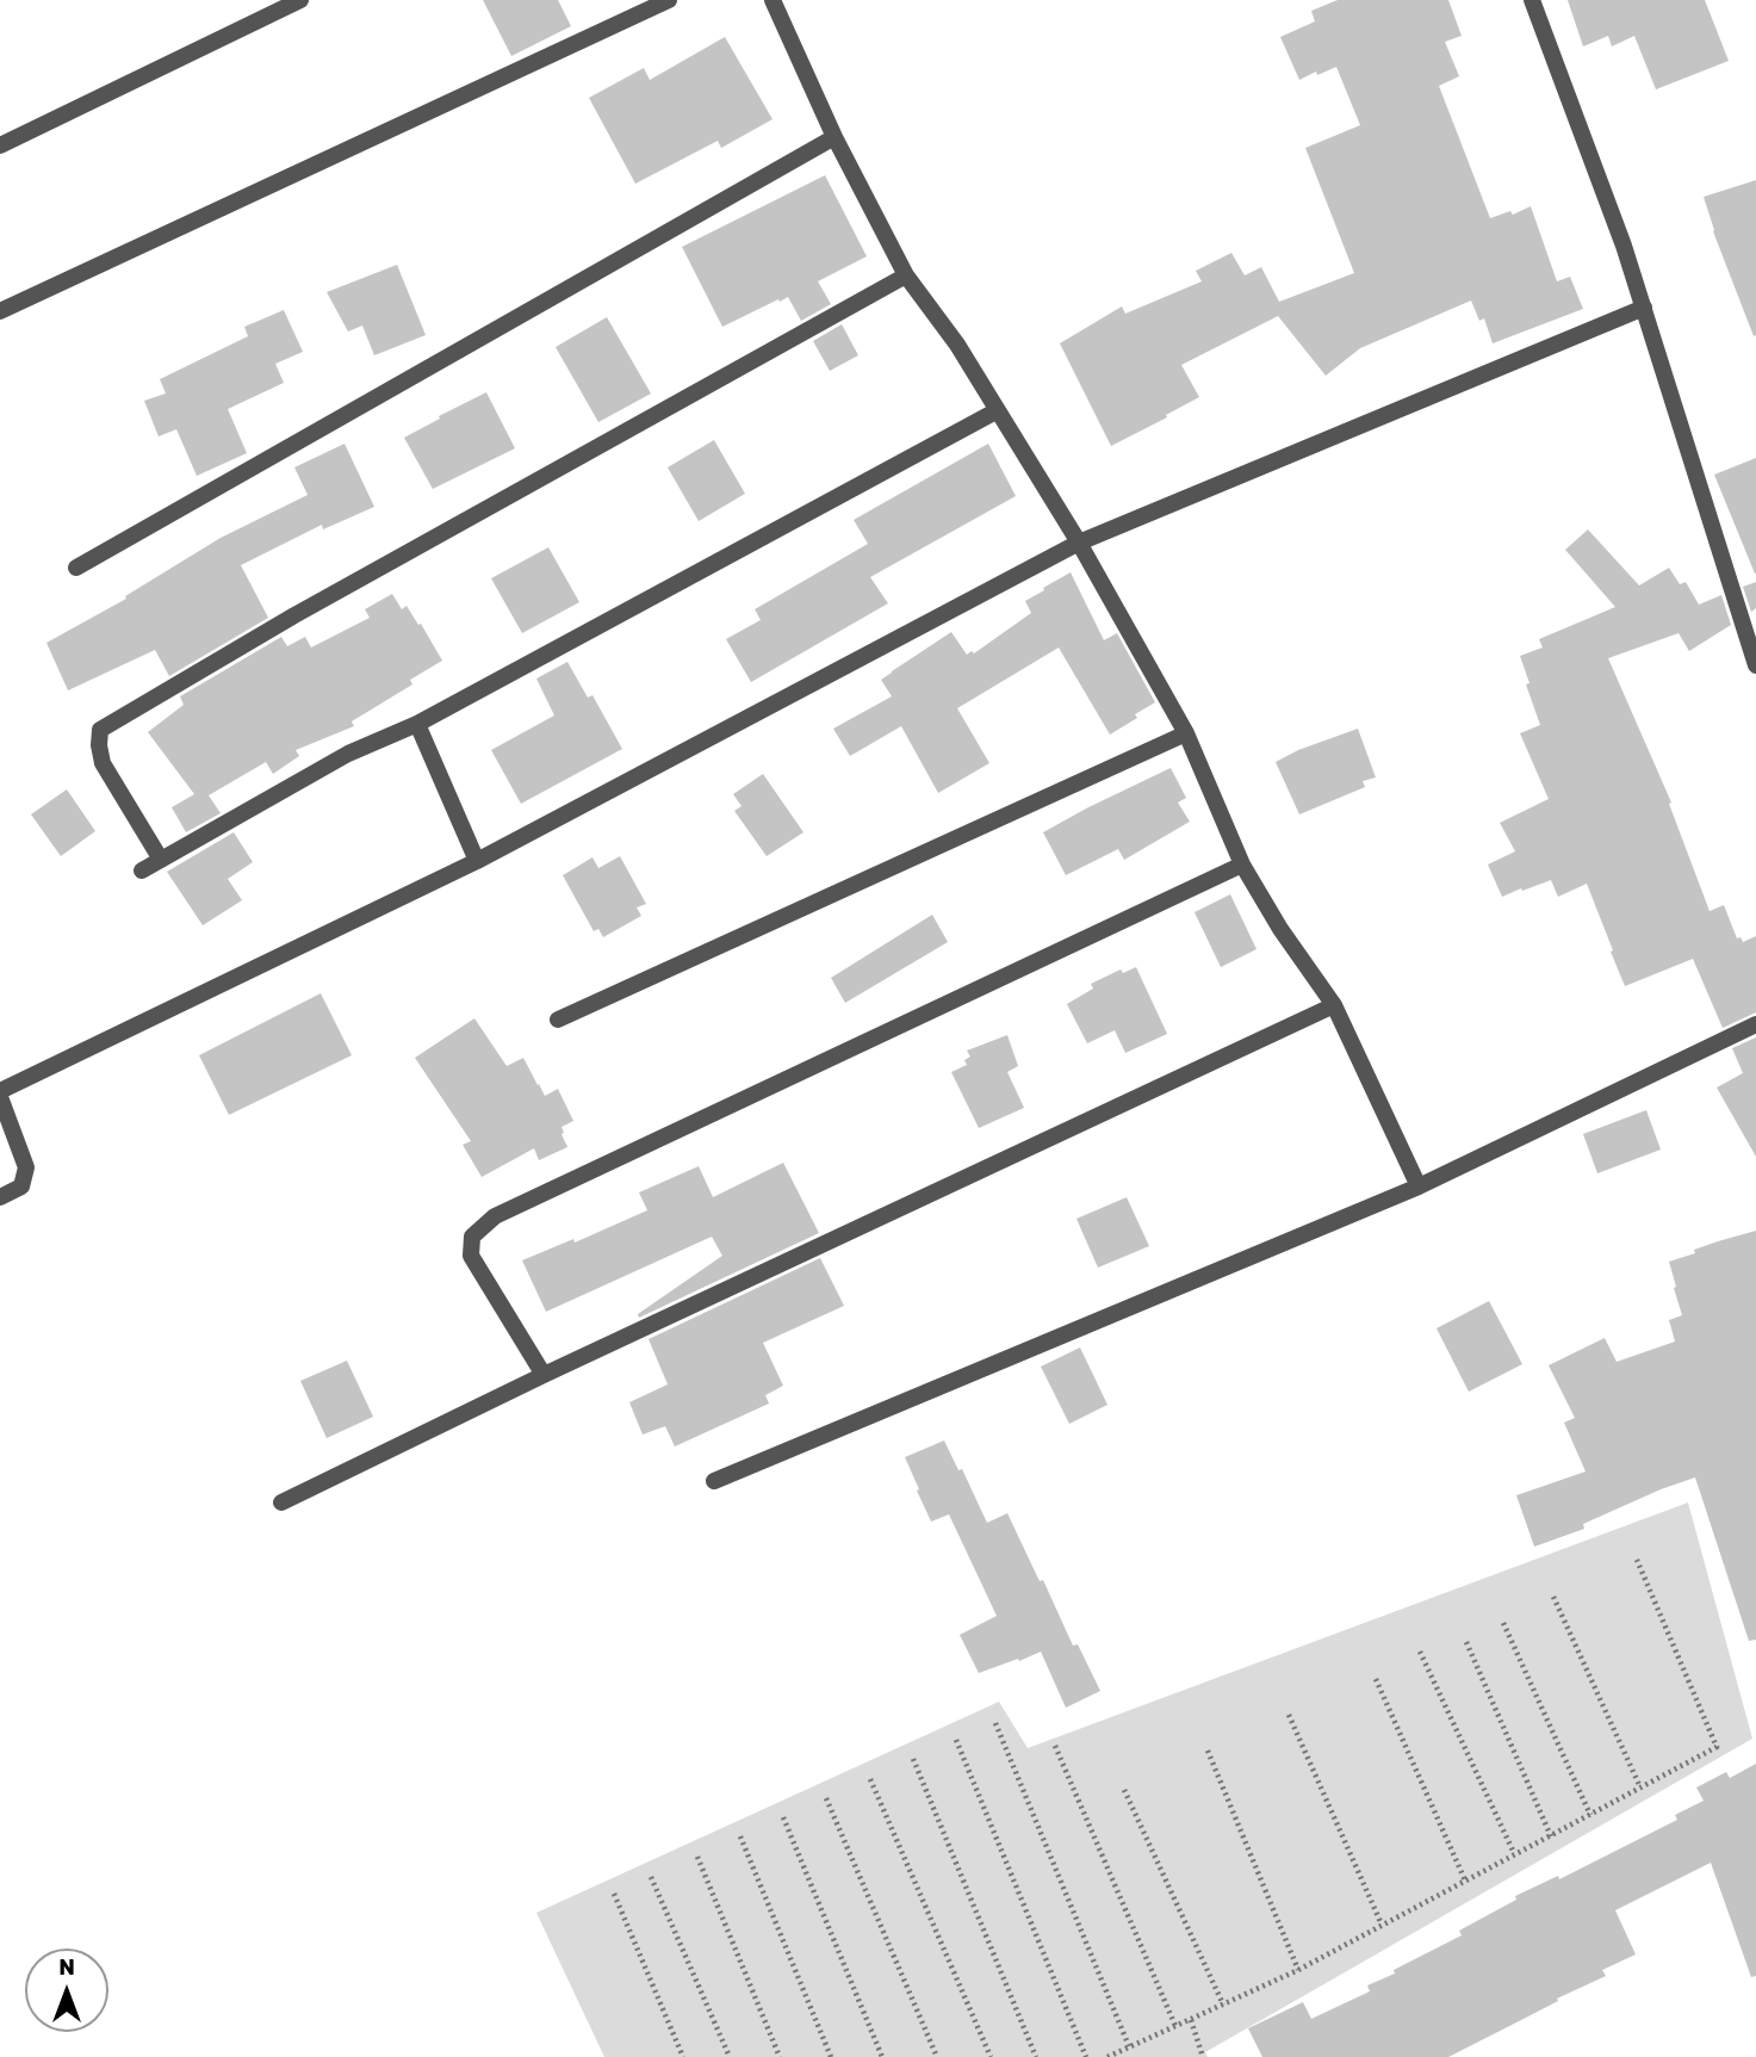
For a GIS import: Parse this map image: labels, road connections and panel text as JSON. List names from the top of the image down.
{
  "north": "top"
}
